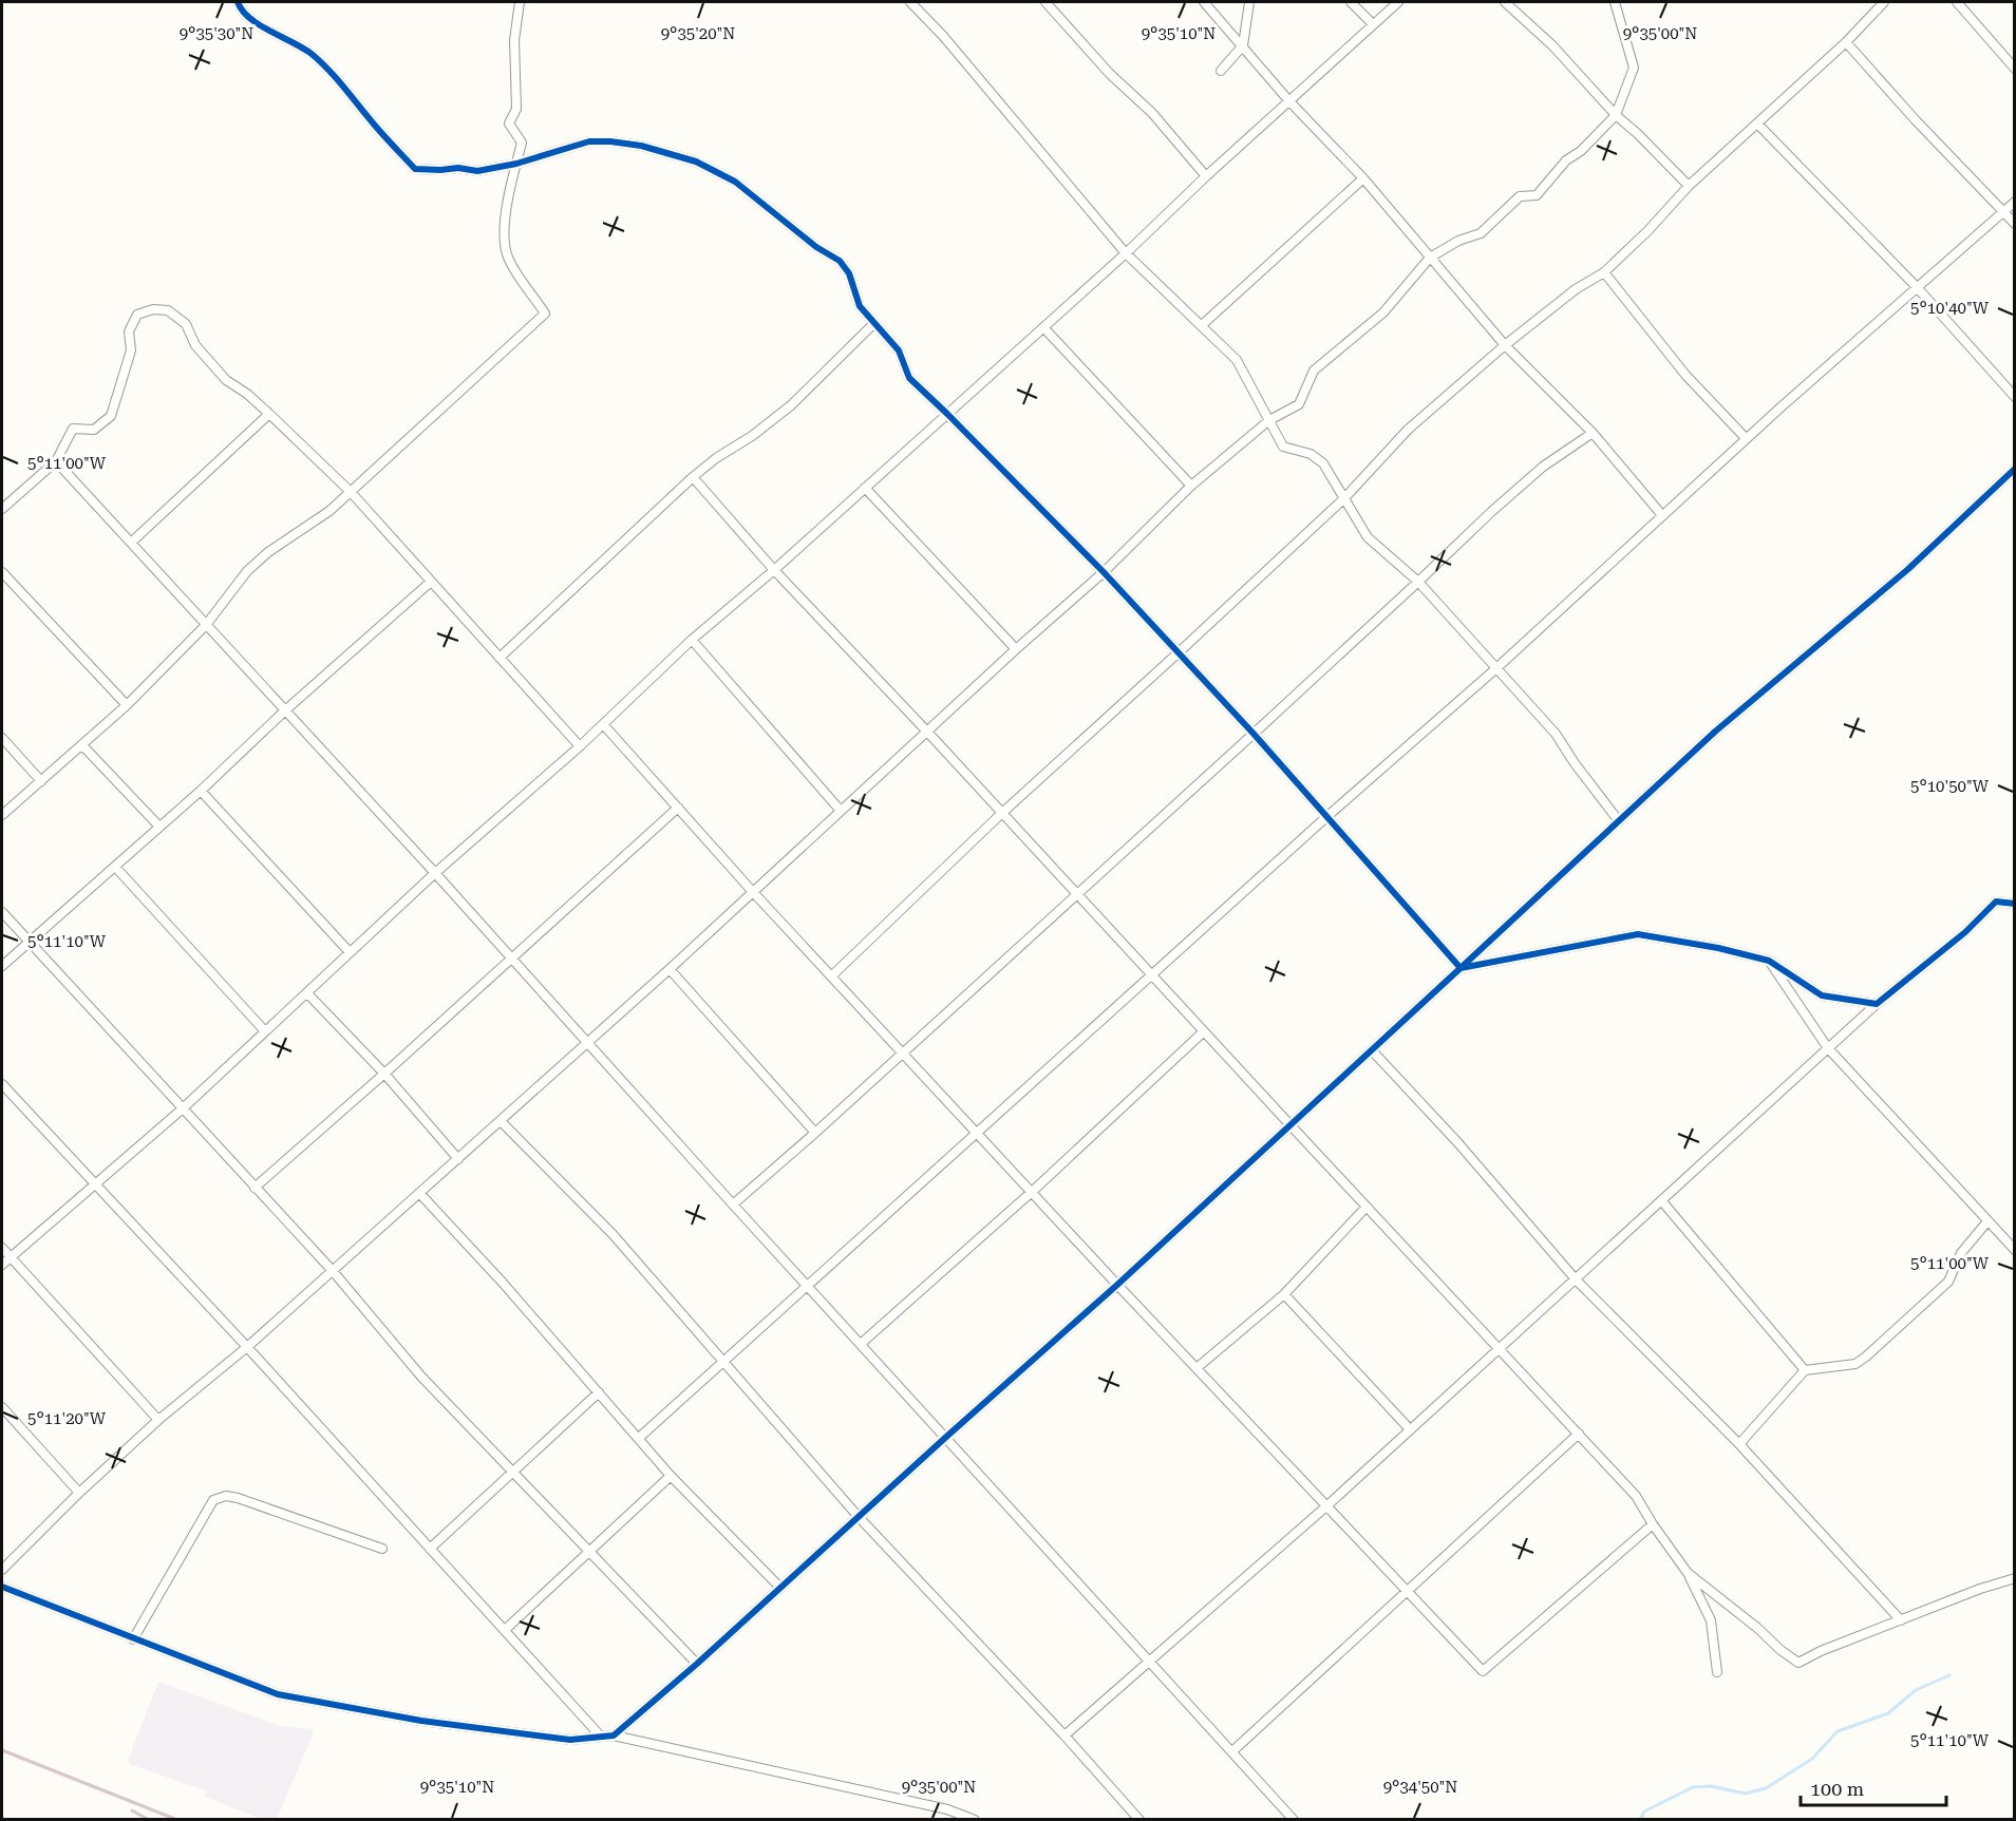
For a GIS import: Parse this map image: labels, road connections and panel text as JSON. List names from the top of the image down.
{
  "scale_bar": "100 m",
  "coordinates": [
    "9°35'30\"N",
    "9°35'20\"N",
    "9°35'10\"N",
    "9°35'00\"N",
    "5°10'40\"W",
    "5°11'00\"W",
    "5°10'50\"W",
    "5°11'10\"W",
    "5°11'20\"W",
    "9°34'50\"N"
  ]
}
